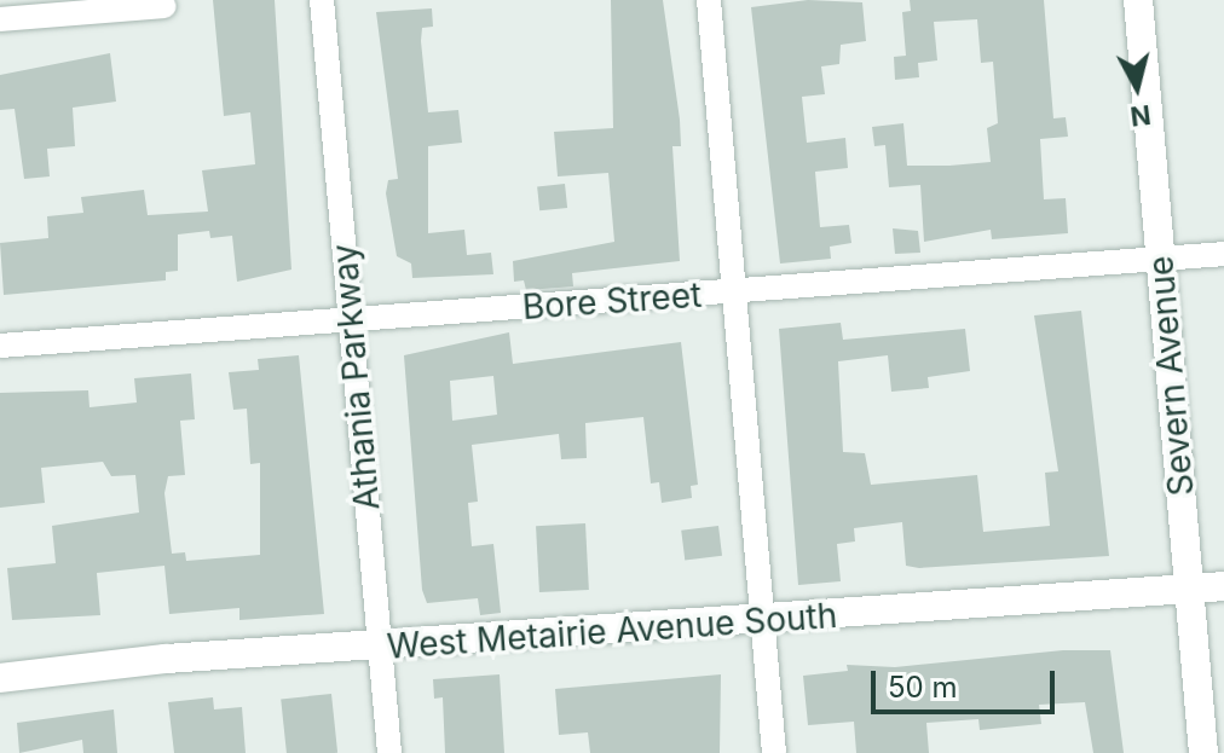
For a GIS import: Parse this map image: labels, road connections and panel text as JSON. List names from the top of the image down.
{
  "streets": {
    "main road": ["Severn Avenue", "West Metairie Avenue South"],
    "street": ["Bore Street", "Athania Parkway"]
  },
  "crossings": [
    ["Bore Street", "Severn Avenue"],
    ["Bore Street", "Athania Parkway"],
    ["Severn Avenue", "West Metairie Avenue South"],
    ["Athania Parkway", "West Metairie Avenue South"]
  ],
  "scale_bar": "50 m",
  "north": "bottom"
}
